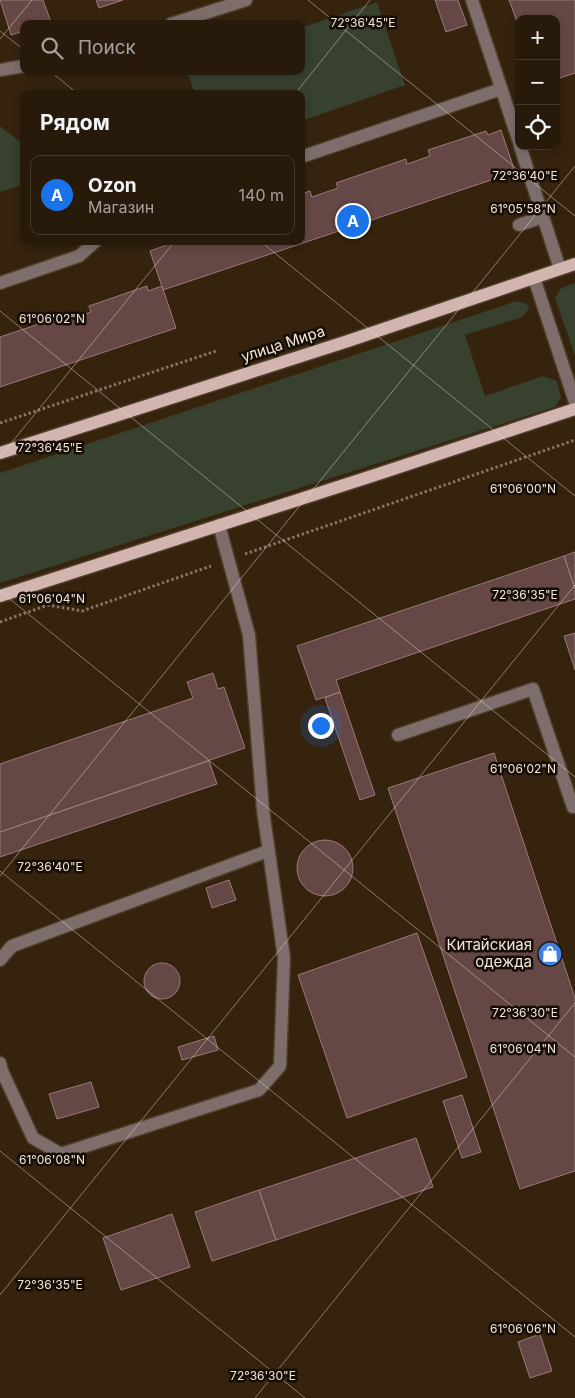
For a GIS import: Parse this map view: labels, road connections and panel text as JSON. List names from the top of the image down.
{
  "streets": {
    "main road": ["улица Мира"]
  },
  "places": {
    "shop": ["Китайскиая одежда"]
  },
  "page": {
    "map_buttons": ["+", "−"],
    "search": "Поиск",
    "heading": "Рядом",
    "list": [
      {
        "mark": "A",
        "name": "Ozon",
        "note": "Магазин",
        "value": "140 m"
      }
    ],
    "pins": "A"
  },
  "coordinates": [
    "72°36'45\"E",
    "72°36'40\"E",
    "61°05'58\"N",
    "61°06'02\"N",
    "61°06'00\"N",
    "72°36'35\"E",
    "61°06'04\"N",
    "72°36'30\"E",
    "61°06'08\"N",
    "61°06'06\"N"
  ]
}
